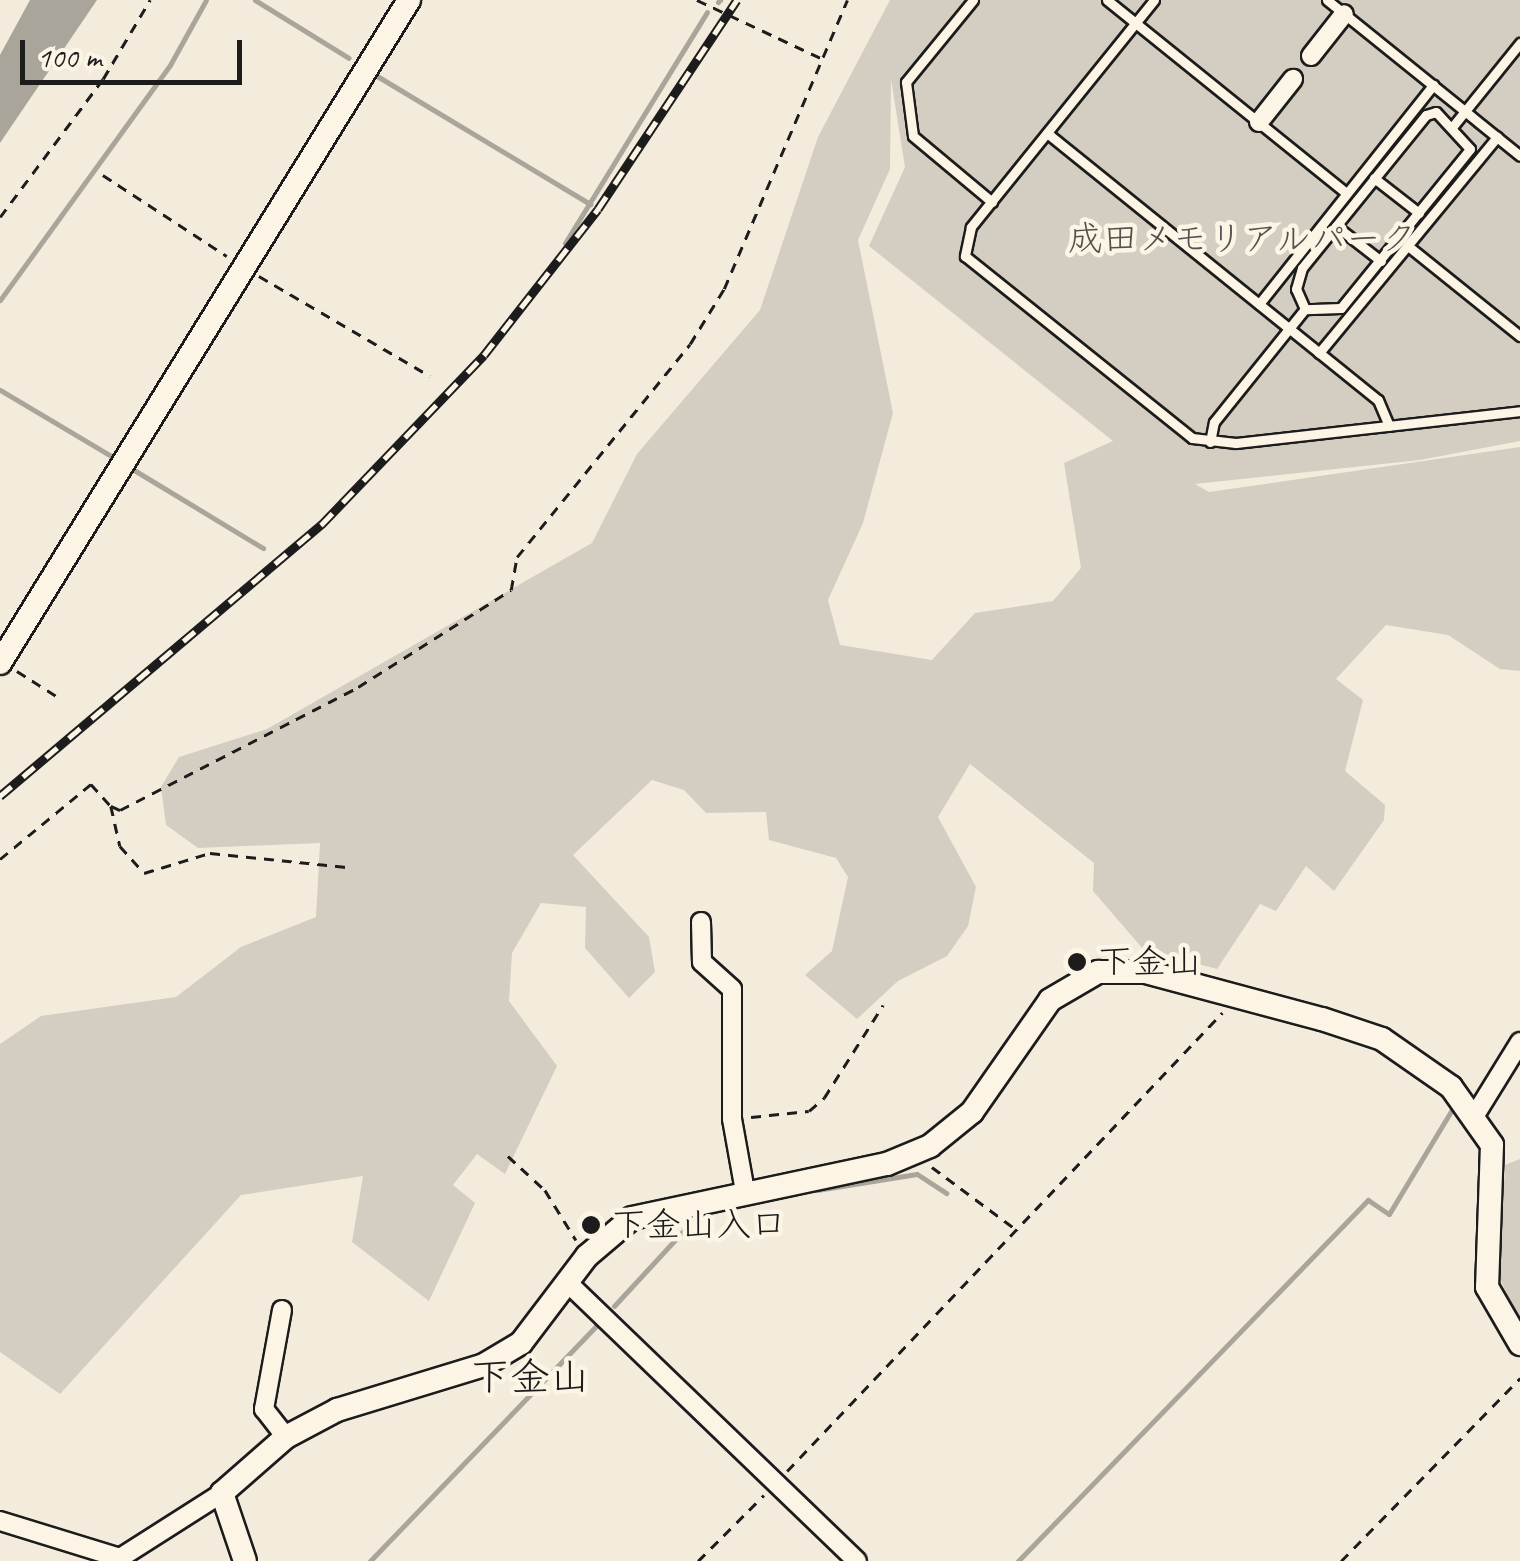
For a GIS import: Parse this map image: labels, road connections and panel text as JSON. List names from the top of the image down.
{
  "districts": ["下金山"],
  "parks": ["成田メモリアルパーク"],
  "places": ["下金山", "下金山入口"],
  "scale_bar": "100 m"
}
